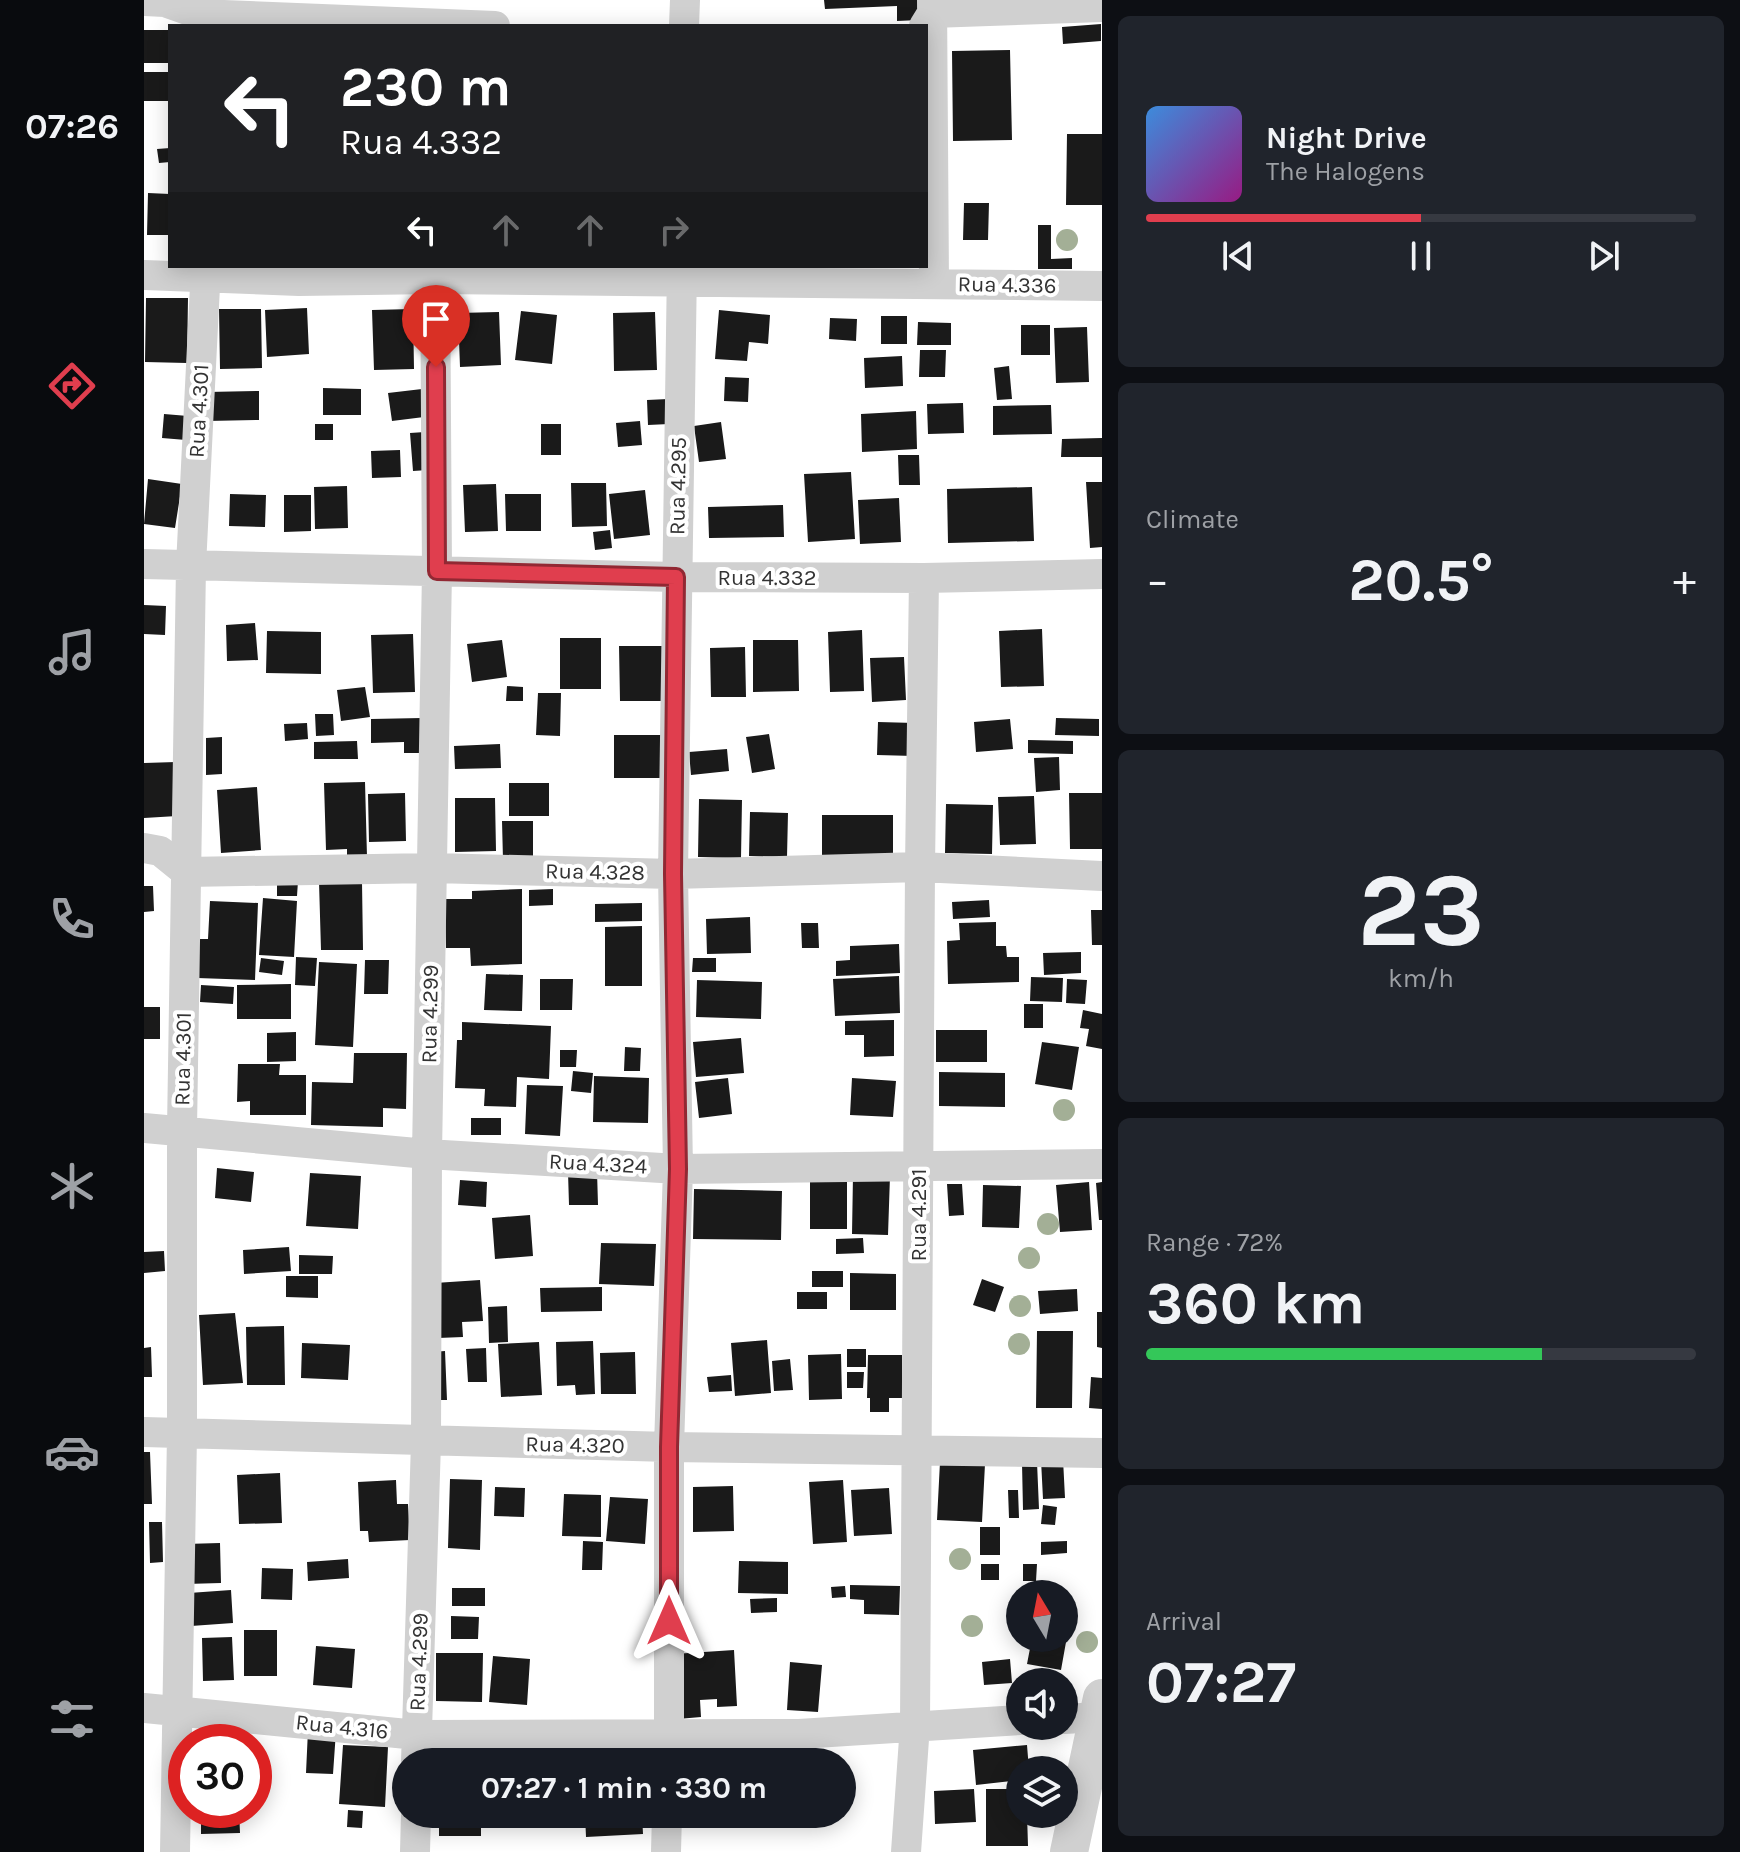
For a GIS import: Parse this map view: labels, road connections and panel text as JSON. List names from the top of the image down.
{
  "streets": {
    "street": [
      "Rua 4.336",
      "Rua 4.301",
      "Rua 4.295",
      "Rua 4.332",
      "Rua 4.328",
      "Rua 4.299",
      "Rua 4.324",
      "Rua 4.291",
      "Rua 4.320",
      "Rua 4.316"
    ]
  },
  "crossings": [
    ["Rua 4.336", "Rua 4.301"],
    ["Rua 4.336", "Rua 4.295"],
    ["Rua 4.336", "Rua 4.299"],
    ["Rua 4.301", "Rua 4.332"],
    ["Rua 4.301", "Rua 4.328"],
    ["Rua 4.301", "Rua 4.324"],
    ["Rua 4.301", "Rua 4.320"],
    ["Rua 4.301", "Rua 4.316"],
    ["Rua 4.295", "Rua 4.332"],
    ["Rua 4.295", "Rua 4.328"],
    ["Rua 4.295", "Rua 4.324"],
    ["Rua 4.295", "Rua 4.320"],
    ["Rua 4.332", "Rua 4.299"],
    ["Rua 4.332", "Rua 4.291"],
    ["Rua 4.328", "Rua 4.299"],
    ["Rua 4.328", "Rua 4.291"],
    ["Rua 4.299", "Rua 4.324"],
    ["Rua 4.299", "Rua 4.320"],
    ["Rua 4.324", "Rua 4.291"],
    ["Rua 4.291", "Rua 4.320"],
    ["Rua 4.291", "Rua 4.316"]
  ],
  "north": "top",
  "page": {
    "tabs": "07:26",
    "turn": ["230 m", "Rua 4.332"],
    "song": ["Night Drive", "The Halogens"],
    "tile": [
      "Climate",
      ["23", "km/h"],
      ["Range · 72%", "360 km"],
      ["Arrival", "07:27"]
    ],
    "heat": ["−", "20.5°", "+"],
    "limit": "30",
    "trip": "07:27 · 1 min · 330 m"
  }
}
